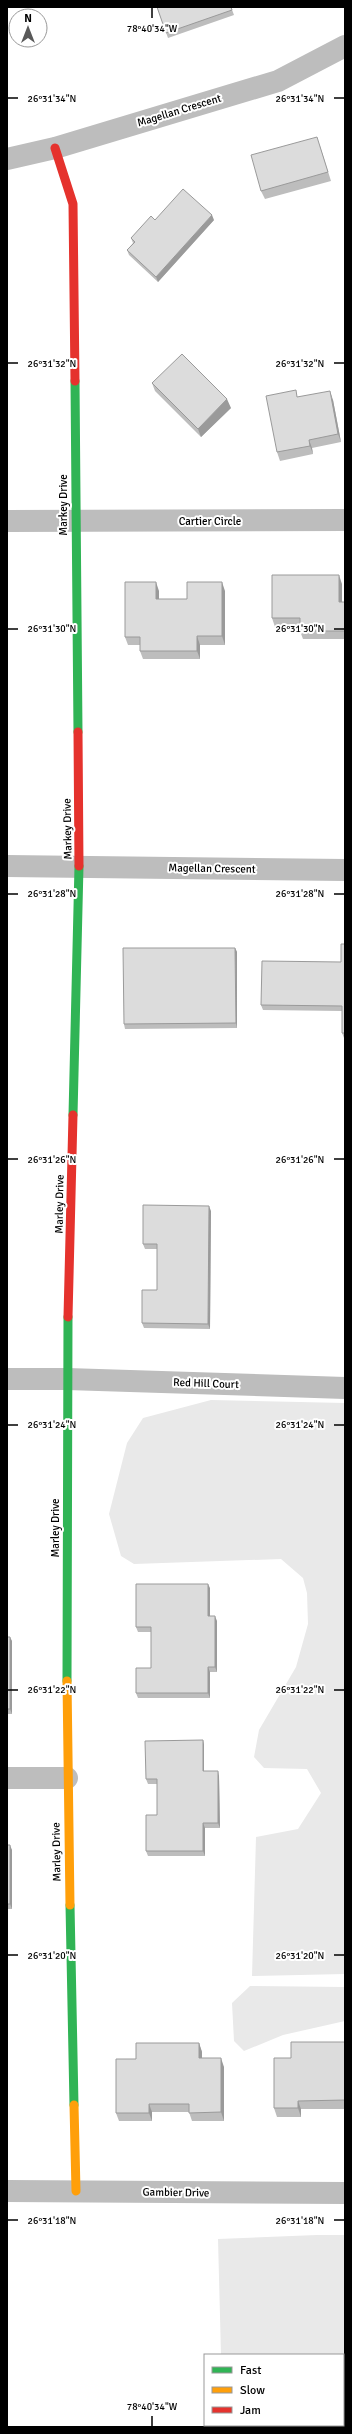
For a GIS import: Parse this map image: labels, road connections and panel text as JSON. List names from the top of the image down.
{
  "streets": {
    "street": [
      "Magellan Crescent",
      "Markey Drive",
      "Cartier Circle",
      "Marley Drive",
      "Red Hill Court",
      "Gambier Drive"
    ]
  },
  "crossings": [
    ["Magellan Crescent", "Markey Drive"],
    ["Magellan Crescent", "Marley Drive"],
    ["Markey Drive", "Cartier Circle"],
    ["Markey Drive", "Marley Drive"],
    ["Marley Drive", "Red Hill Court"],
    ["Marley Drive", "Gambier Drive"]
  ],
  "legend": ["Fast", "Slow", "Jam"],
  "north": "top",
  "coordinates": [
    "78°40'34\"W",
    "26°31'34\"N",
    "26°31'32\"N",
    "26°31'30\"N",
    "26°31'28\"N",
    "26°31'26\"N",
    "26°31'24\"N",
    "26°31'22\"N",
    "26°31'20\"N",
    "26°31'18\"N"
  ]
}
